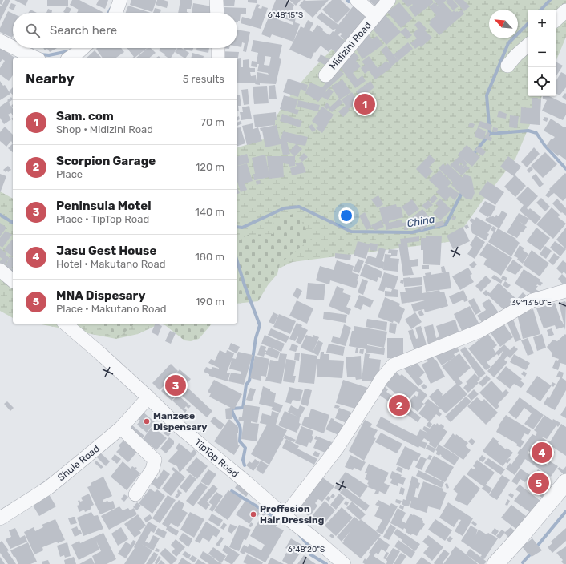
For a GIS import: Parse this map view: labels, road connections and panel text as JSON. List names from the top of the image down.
{
  "streets": {
    "street": ["Midizini Road", "TipTop Road", "Shule Road"]
  },
  "crossings": [
    ["TipTop Road", "Shule Road"]
  ],
  "water": ["China"],
  "places": ["Manzese Dispensary", "Proffesion Hair Dressing"],
  "north": "top left",
  "page": {
    "map_buttons": ["+", "−"],
    "search": "Search here",
    "heading": ["Nearby", "5 results"],
    "pins": [
      "1",
      "3",
      "2",
      "4",
      "5"
    ],
    "list": [
      {
        "mark": "1",
        "name": "Sam. com",
        "note": "Shop · Midizini Road",
        "value": "70 m"
      },
      {
        "mark": "2",
        "name": "Scorpion Garage",
        "note": "Place",
        "value": "120 m"
      },
      {
        "mark": "3",
        "name": "Peninsula Motel",
        "note": "Place · TipTop Road",
        "value": "140 m"
      },
      {
        "mark": "4",
        "name": "Jasu Gest House",
        "note": "Hotel · Makutano Road",
        "value": "180 m"
      },
      {
        "mark": "5",
        "name": "MNA Dispesary",
        "note": "Place · Makutano Road",
        "value": "190 m"
      }
    ]
  },
  "coordinates": ["6°48'15\"S", "39°13'50\"E", "6°48'20\"S"]
}
